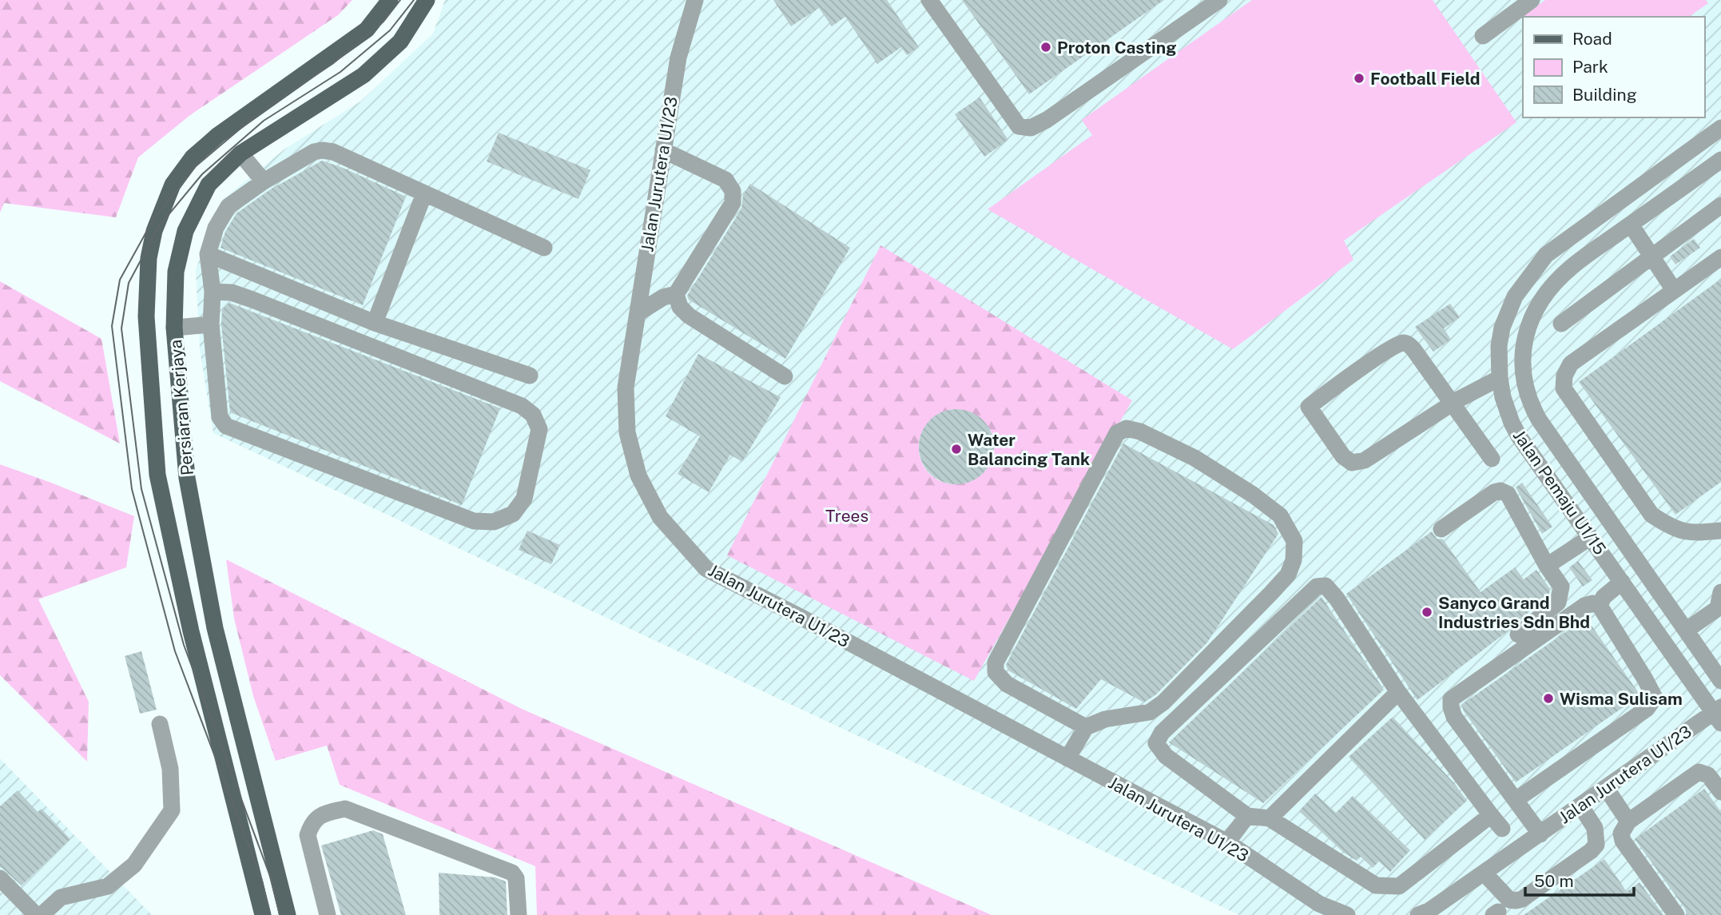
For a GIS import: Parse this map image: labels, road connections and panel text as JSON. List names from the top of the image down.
{
  "streets": {
    "main road": ["Persiaran Kerjaya"],
    "street": ["Jalan Jurutera U1/23", "Jalan Pemaju U1/15"]
  },
  "crossings": [
    ["Jalan Jurutera U1/23", "Jalan Pemaju U1/15"]
  ],
  "parks": ["Trees"],
  "places": [
    "Proton Casting",
    "Football Field",
    "Water Balancing Tank",
    "Sanyco Grand Industries Sdn Bhd",
    "Wisma Sulisam"
  ],
  "legend": ["Road", "Park", "Building"],
  "scale_bar": "50 m"
}
